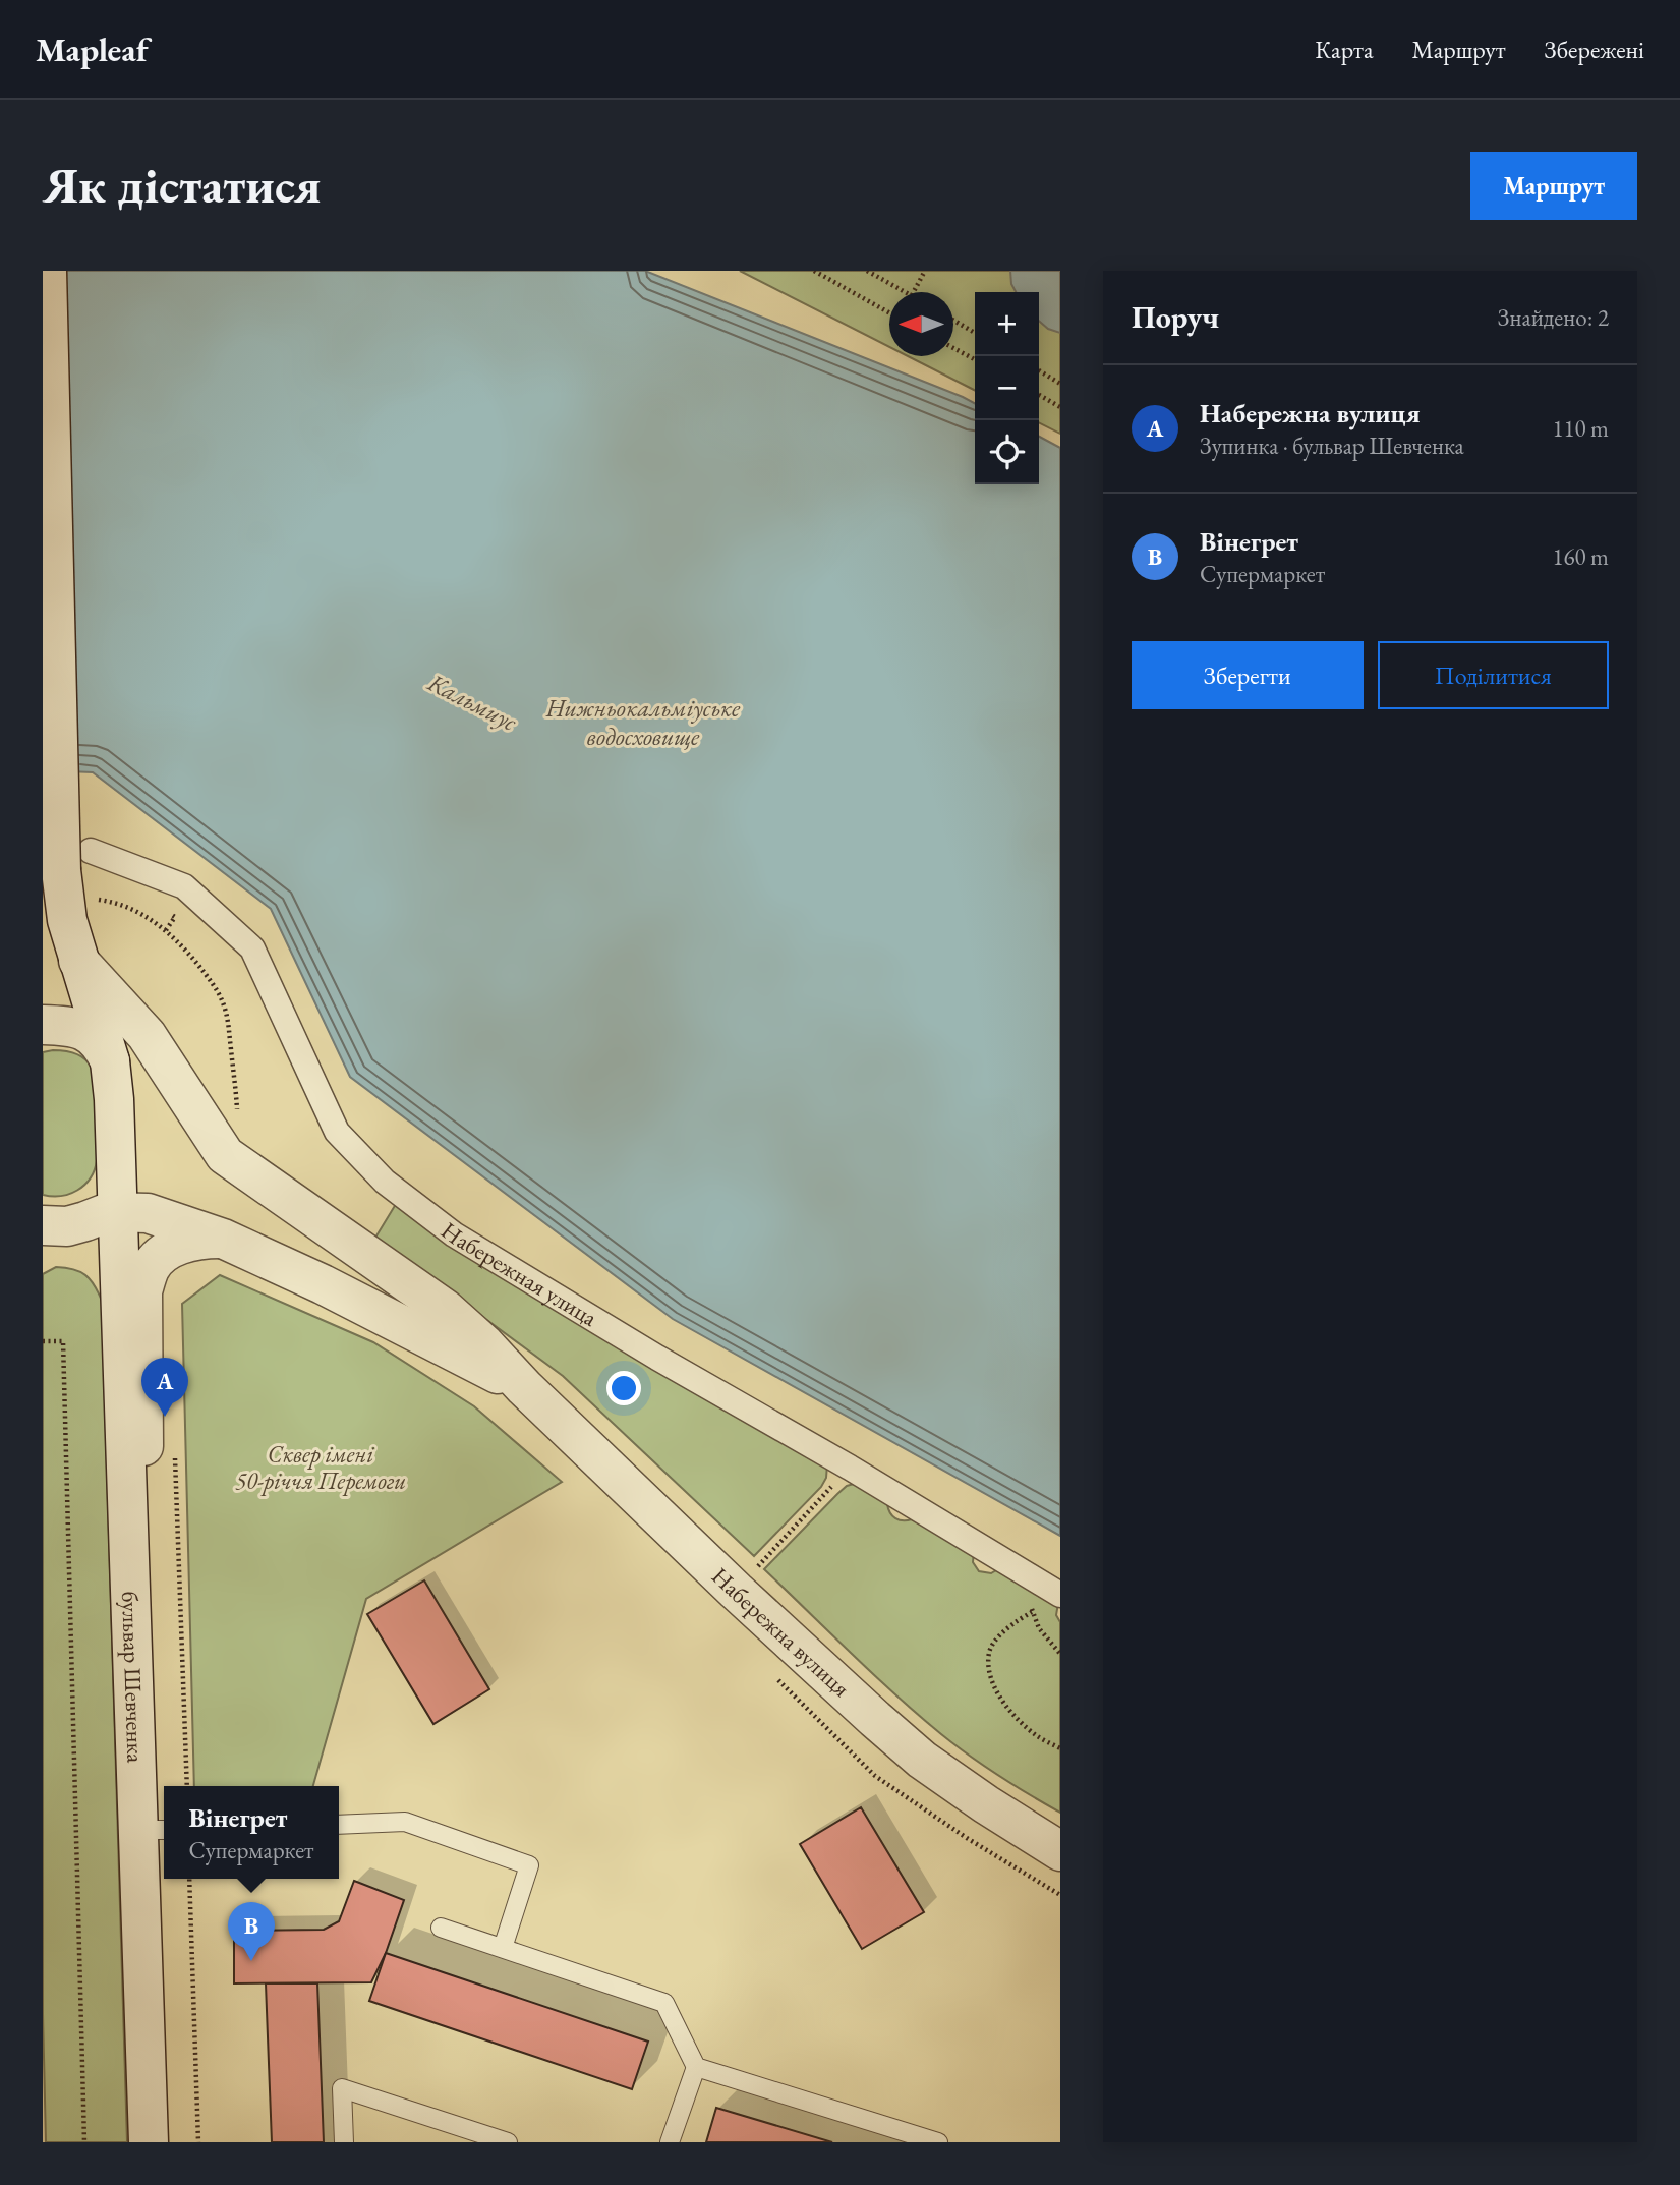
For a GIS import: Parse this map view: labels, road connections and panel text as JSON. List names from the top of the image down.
{
  "streets": {
    "street": ["Набережная улица", "Набережна вулиця", "бульвар Шевченка"]
  },
  "crossings": [
    ["Набережная улица", "бульвар Шевченка"],
    ["Набережна вулиця", "бульвар Шевченка"]
  ],
  "water": ["Кальмиус", "Нижньокальміуське водосховище"],
  "parks": ["Сквер імені 50-річчя Перемоги"],
  "north": "left",
  "page": {
    "header": "Mapleaf",
    "nav": ["Карта", "Маршрут", "Збережені"],
    "buttons": [
      "Маршрут",
      ["Зберегти", "Поділитися"]
    ],
    "title": "Як дістатися",
    "heading": ["Поруч", "Знайдено: 2"],
    "map_buttons": ["+", "−"],
    "list": [
      {
        "mark": "A",
        "name": "Набережна вулиця",
        "note": "Зупинка · бульвар Шевченка",
        "value": "110 m"
      },
      {
        "mark": "B",
        "name": "Вінегрет",
        "note": "Супермаркет",
        "value": "160 m"
      }
    ],
    "pins": ["A", "B"],
    "popup": ["Вінегрет", "Супермаркет"]
  }
}
